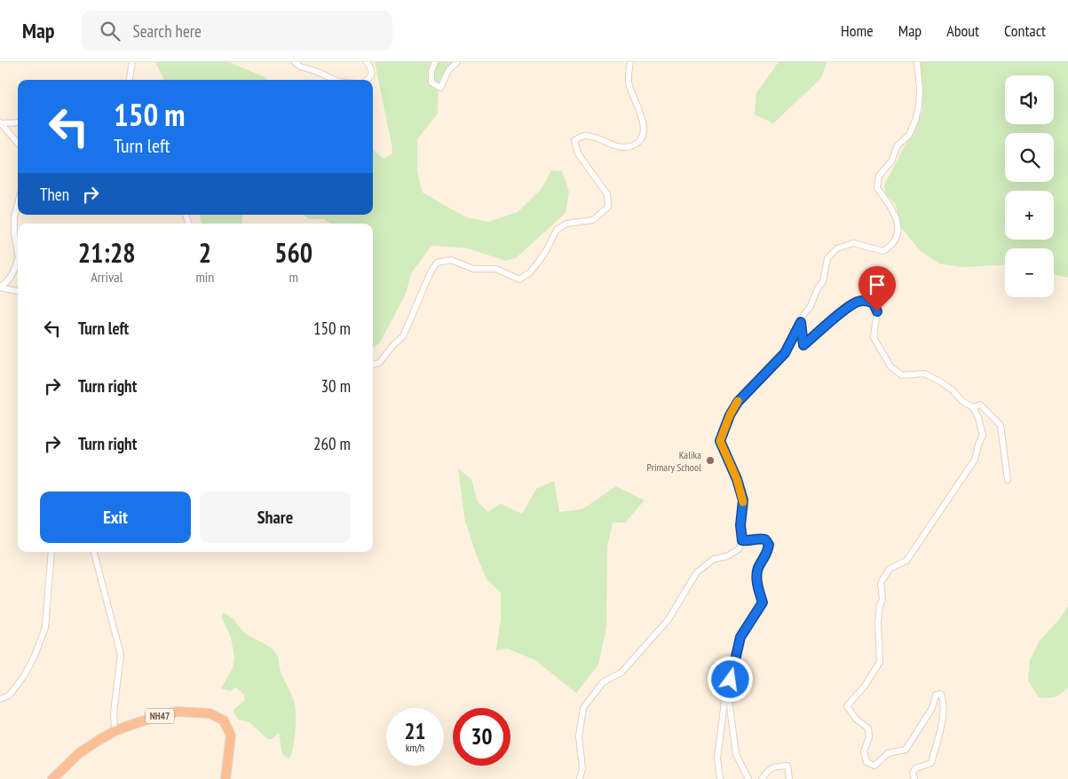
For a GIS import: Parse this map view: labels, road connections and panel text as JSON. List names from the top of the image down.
{
  "streets": {
    "highway": ["NH47"]
  },
  "places": ["Kalika Primary School"],
  "page": {
    "header": "Map",
    "search": "Search here",
    "nav": [
      "Home",
      "Map",
      "About",
      "Contact"
    ],
    "map_buttons": ["+", "−"],
    "turn": ["150 m", "Turn left"],
    "then": "Then",
    "eta": [
      "21:28",
      "Arrival",
      "2",
      "min",
      "560",
      "m"
    ],
    "list": [
      {
        "name": "Turn left",
        "value": "150 m"
      },
      {
        "name": "Turn right",
        "value": "30 m"
      },
      {
        "name": "Turn right",
        "value": "260 m"
      }
    ],
    "buttons": ["Exit", "Share"],
    "speed": "21 km/h",
    "limit": "30"
  }
}
